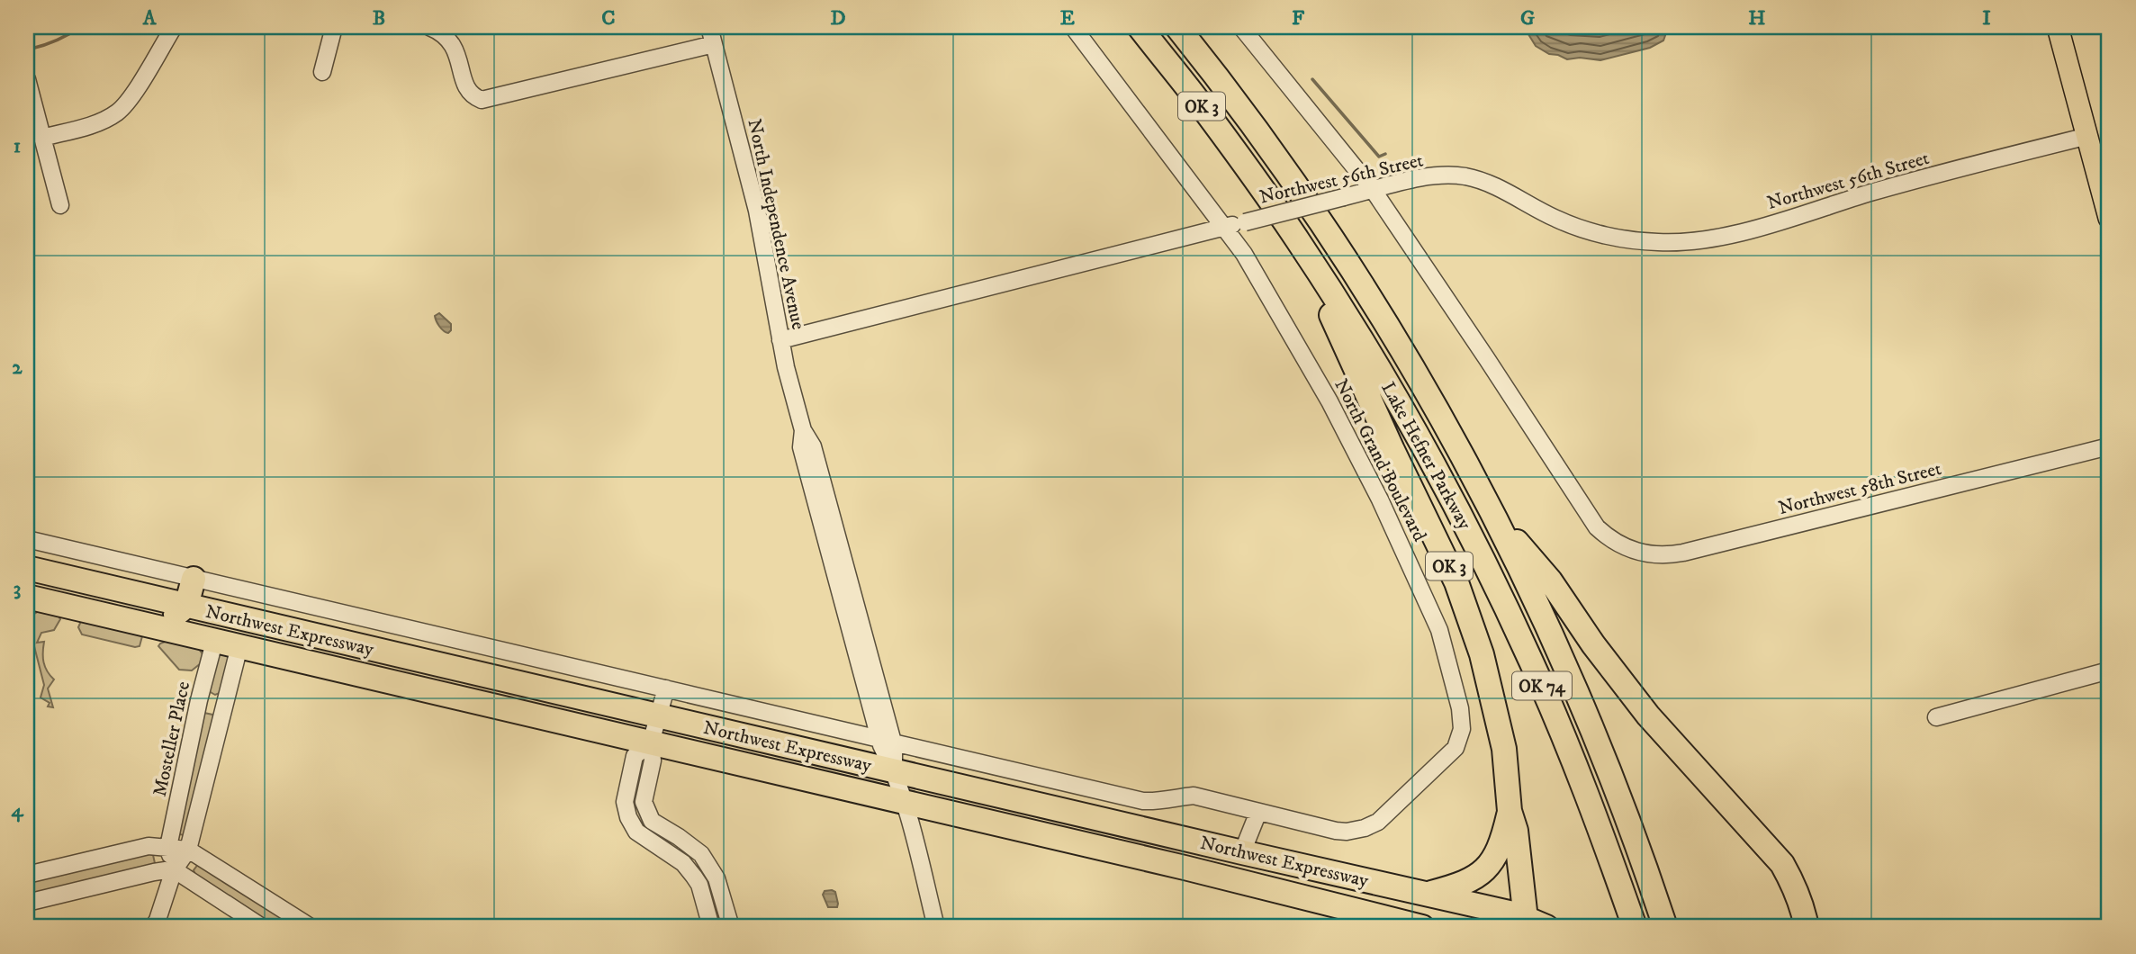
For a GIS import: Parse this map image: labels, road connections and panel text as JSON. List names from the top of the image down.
{
  "streets": {
    "highway": [
      "OK 3",
      "Lake Hefner Parkway",
      "Northwest Expressway",
      "OK 74"
    ],
    "street": [
      "Northwest 56th Street",
      "North Independence Avenue",
      "North Grand Boulevard",
      "Northwest 58th Street",
      "Mosteller Place"
    ]
  },
  "crossings": [
    ["OK 3", "Lake Hefner Parkway"],
    ["OK 3", "Northwest Expressway"],
    ["Northwest 56th Street", "North Independence Avenue"],
    ["Northwest 56th Street", "North Grand Boulevard"],
    ["Northwest 56th Street", "Northwest 58th Street"],
    ["North Independence Avenue", "Northwest Expressway"],
    ["North Grand Boulevard", "Northwest Expressway"],
    ["Northwest Expressway", "Mosteller Place"]
  ],
  "grid": {
    "columns": [
      "A",
      "B",
      "C",
      "D",
      "E",
      "F",
      "G",
      "H",
      "I"
    ],
    "rows": [
      "1",
      "2",
      "3",
      "4"
    ]
  }
}
